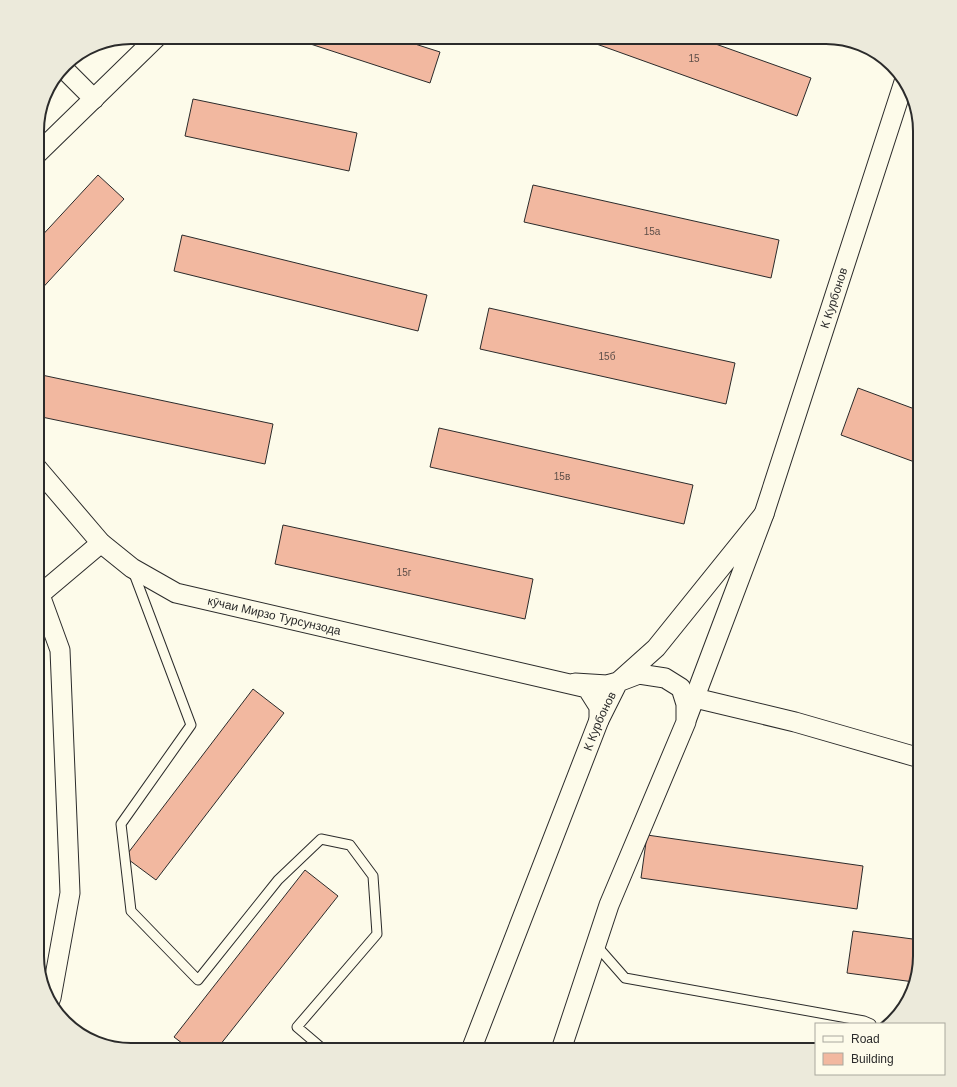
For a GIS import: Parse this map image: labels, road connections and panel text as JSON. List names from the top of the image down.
{
  "streets": {
    "street": ["К Курбонов", "кӯчаи Мирзо Турсунзода"]
  },
  "house_numbers": [
    "15",
    "15а",
    "15б",
    "15в",
    "15г"
  ],
  "legend": ["Road", "Building"]
}
